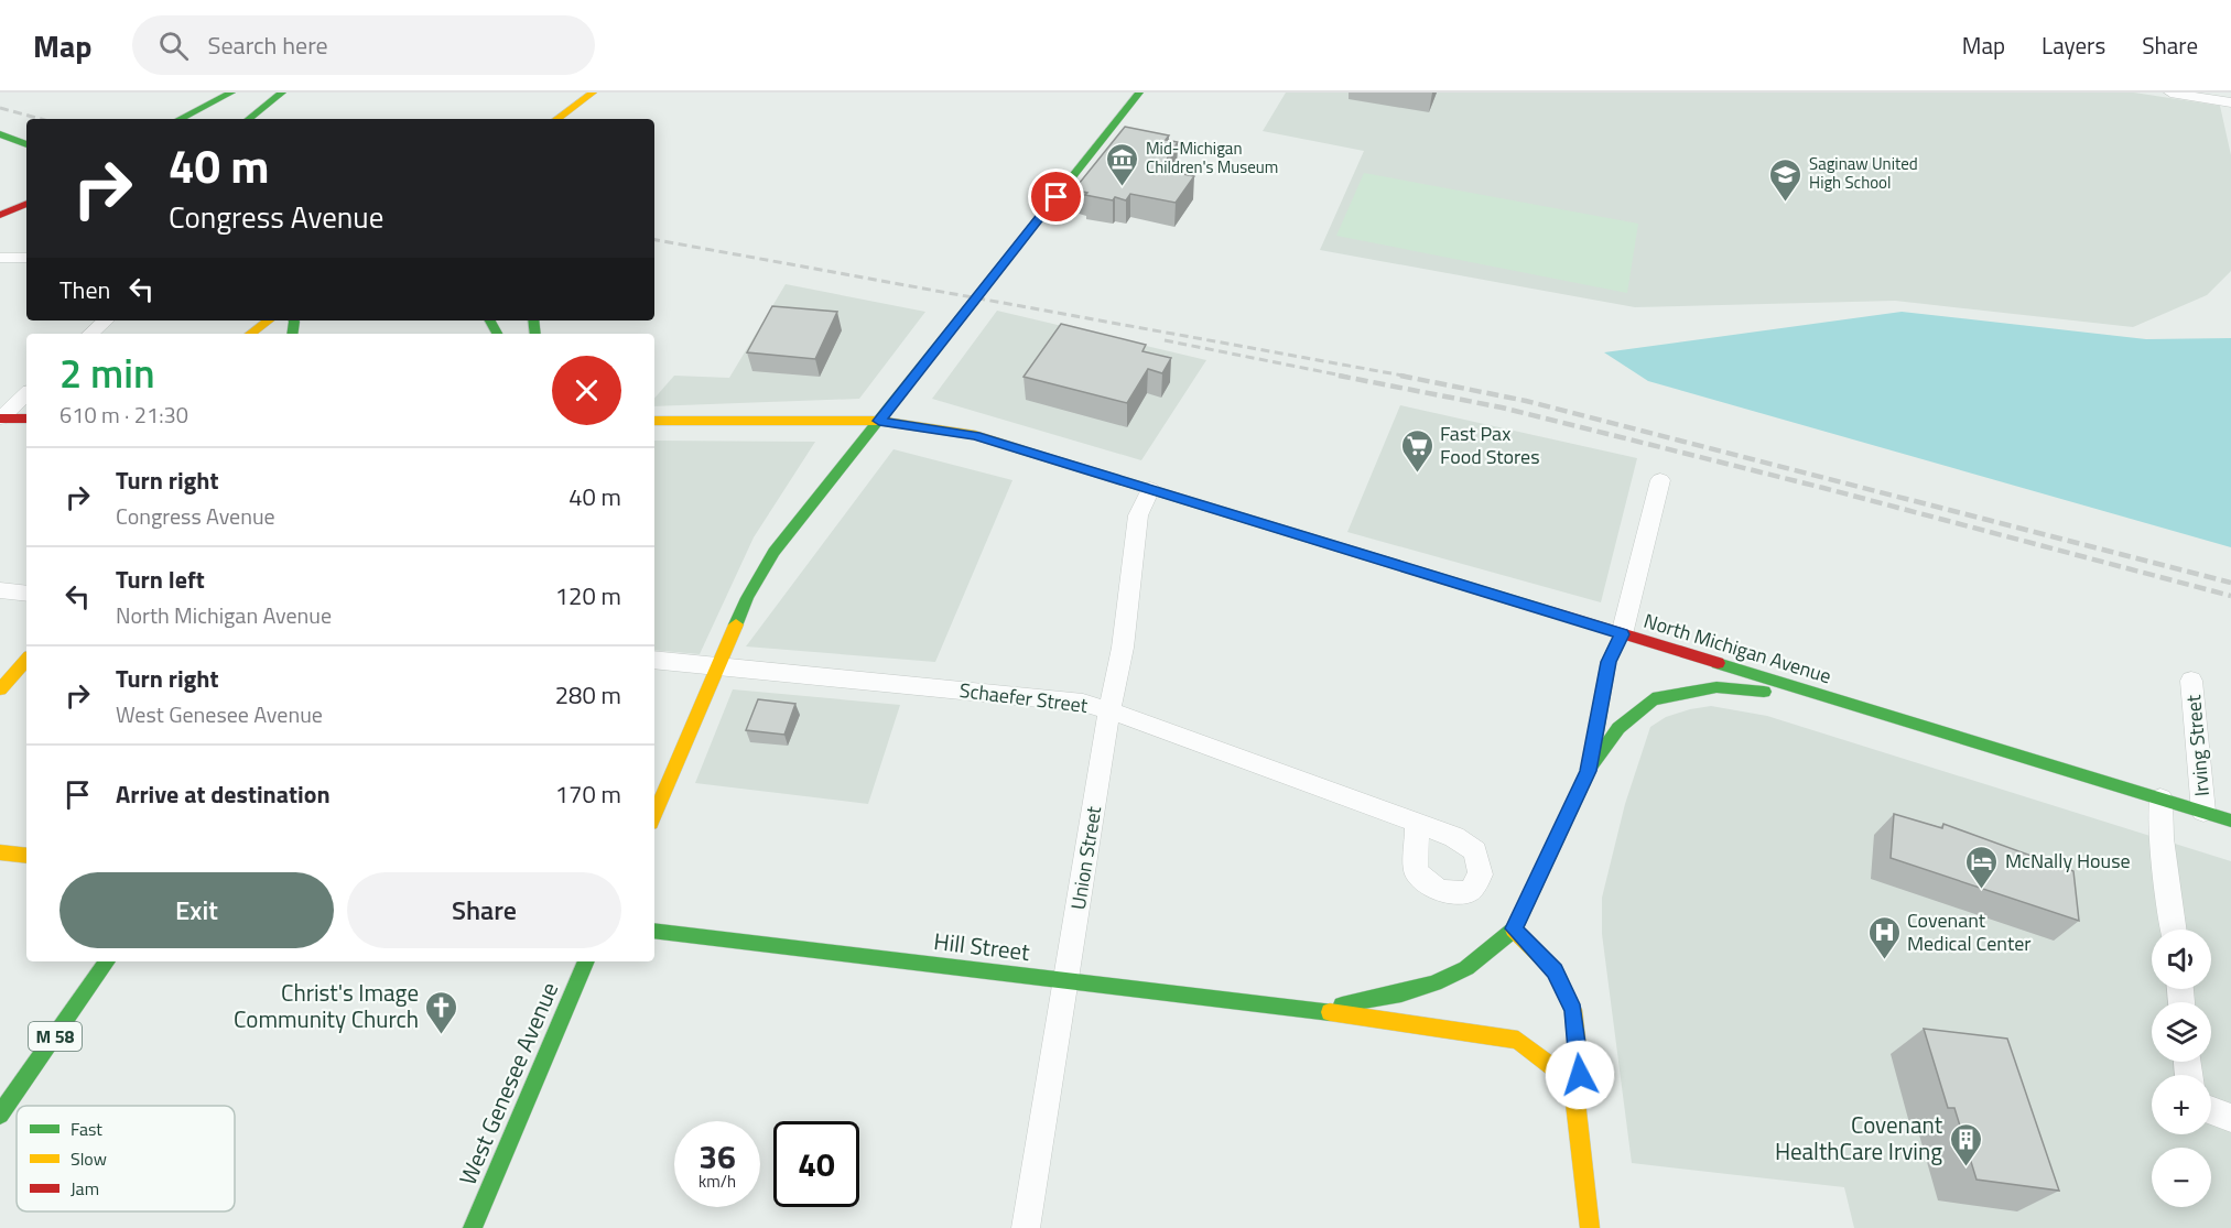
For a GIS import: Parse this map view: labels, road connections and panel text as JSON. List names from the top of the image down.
{
  "streets": {
    "main road": [
      "North Michigan Avenue",
      "Hill Street",
      "M 58",
      "West Genesee Avenue"
    ],
    "street": ["Schaefer Street", "Irving Street", "Union Street"]
  },
  "crossings": [
    ["North Michigan Avenue", "Irving Street"],
    ["North Michigan Avenue", "Union Street"],
    ["Schaefer Street", "Union Street"],
    ["Union Street", "Hill Street"]
  ],
  "places": {
    "museum": ["Mid-Michigan Children's Museum"],
    "school or university": ["Saginaw United High School"],
    "supermarket": ["Fast Pax Food Stores"],
    "hotel": ["McNally House"],
    "hospital": ["Covenant Medical Center"],
    "church": ["Christ's Image Community Church"],
    "building": ["Covenant HealthCare Irving"]
  },
  "legend": ["Fast", "Slow", "Jam"],
  "page": {
    "header": "Map",
    "search": "Search here",
    "nav": ["Map", "Layers", "Share"],
    "turn": ["40 m", "Congress Avenue"],
    "then": "Then",
    "heading": ["2 min", "610 m · 21:30"],
    "list": [
      {
        "name": "Turn right",
        "note": "Congress Avenue",
        "value": "40 m"
      },
      {
        "name": "Turn left",
        "note": "North Michigan Avenue",
        "value": "120 m"
      },
      {
        "name": "Turn right",
        "note": "West Genesee Avenue",
        "value": "280 m"
      },
      {
        "name": "Arrive at destination",
        "value": "170 m"
      }
    ],
    "buttons": ["Exit", "Share"],
    "map_buttons": ["+", "−"],
    "speed": "36 km/h",
    "limit": "40"
  }
}
